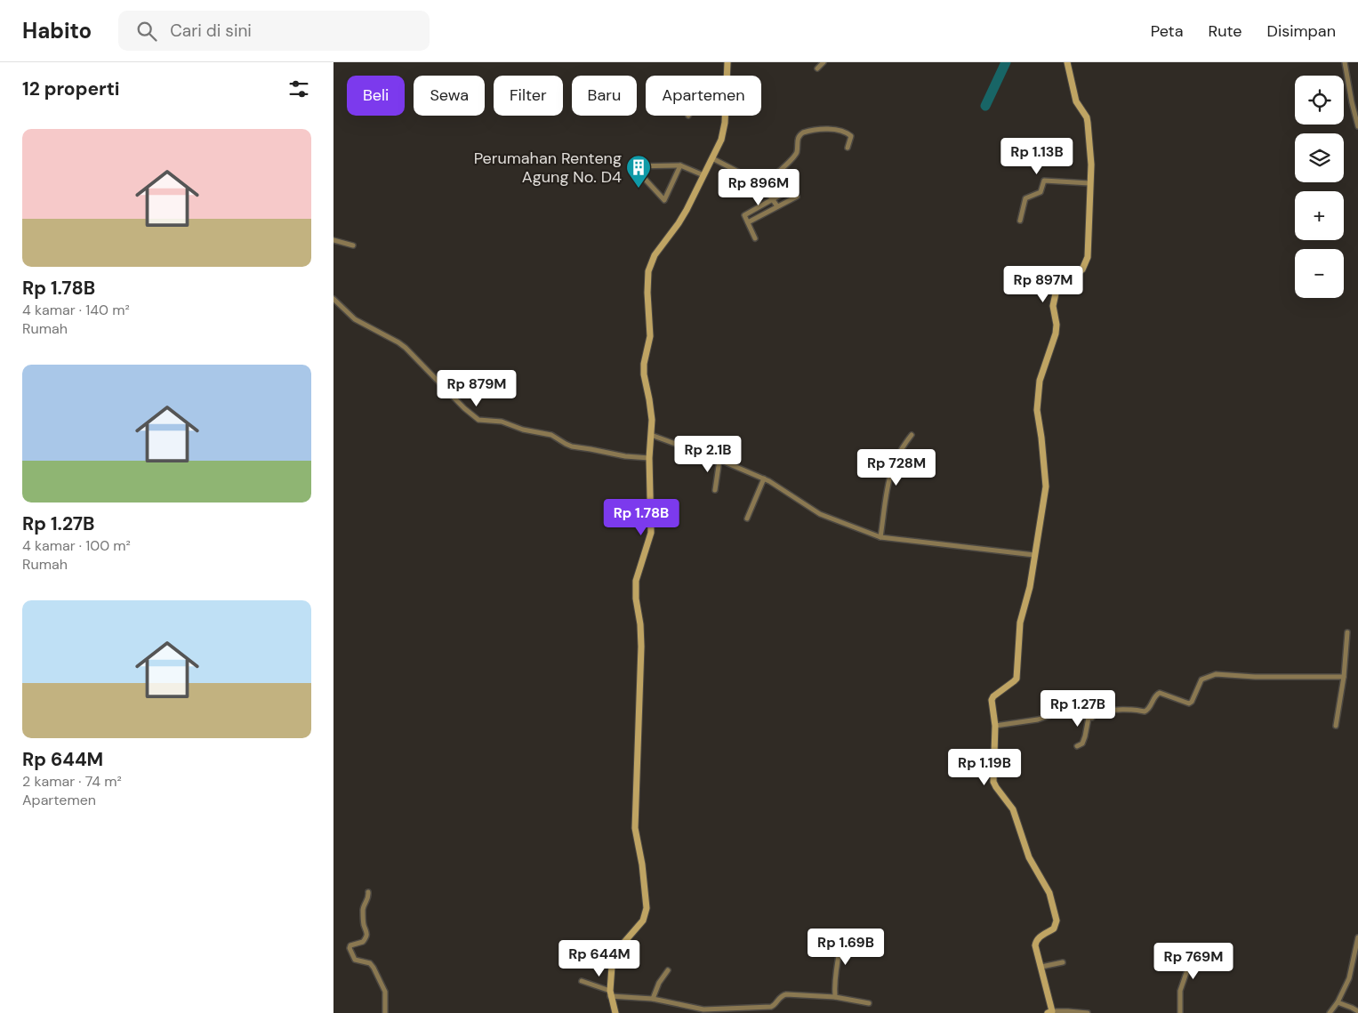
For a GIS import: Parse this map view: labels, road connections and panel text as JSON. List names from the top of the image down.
{
  "places": {
    "building": ["Perumahan Renteng Agung No. D4"]
  },
  "page": {
    "header": "Habito",
    "search": "Cari di sini",
    "nav": ["Peta", "Rute", "Disimpan"],
    "heading": "12 properti",
    "map_buttons": ["+", "−"],
    "chip": [
      "Beli",
      "Sewa",
      "Filter",
      "Baru",
      "Apartemen"
    ],
    "list": [
      {
        "name": "Rp 1.78B",
        "note": "4 kamar · 140 m² · Rumah"
      },
      {
        "name": "Rp 1.27B",
        "note": "4 kamar · 100 m² · Rumah"
      },
      {
        "name": "Rp 644M",
        "note": "2 kamar · 74 m² · Apartemen"
      }
    ],
    "price": [
      "Rp 1.13B",
      "Rp 896M",
      "Rp 897M",
      "Rp 879M",
      "Rp 2.1B",
      "Rp 728M",
      "Rp 1.78B",
      "Rp 1.27B",
      "Rp 1.19B",
      "Rp 1.69B",
      "Rp 644M",
      "Rp 769M"
    ]
  }
}
